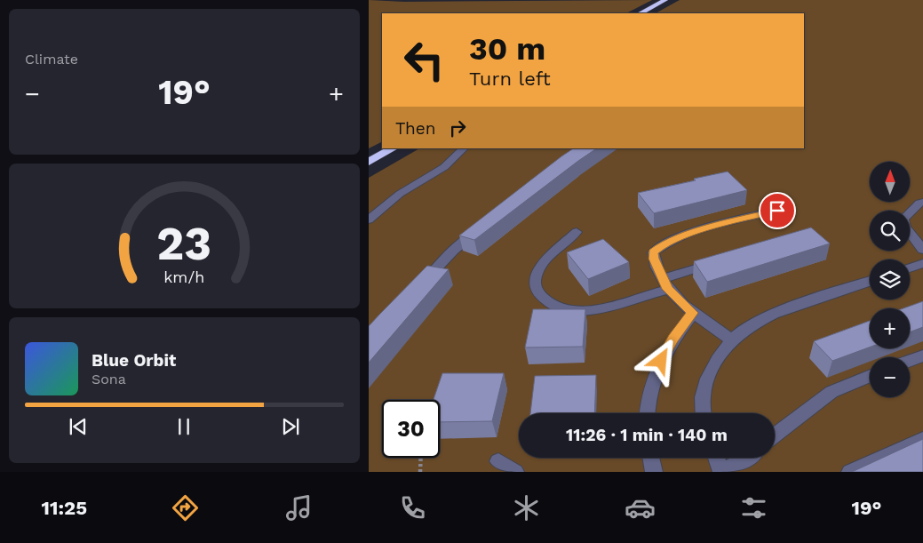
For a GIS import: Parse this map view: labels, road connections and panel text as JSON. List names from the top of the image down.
{
  "north": "top",
  "page": {
    "tile": "Climate",
    "turn": ["30 m", "Turn left"],
    "heat": ["−", "19°", "+"],
    "then": "Then",
    "map_buttons": ["+", "−"],
    "song": ["Blue Orbit", "Sona"],
    "limit": "30",
    "trip": "11:26 · 1 min · 140 m",
    "tabs": ["11:25", "19°"],
    "gauge": ["23", "km/h"]
  }
}
